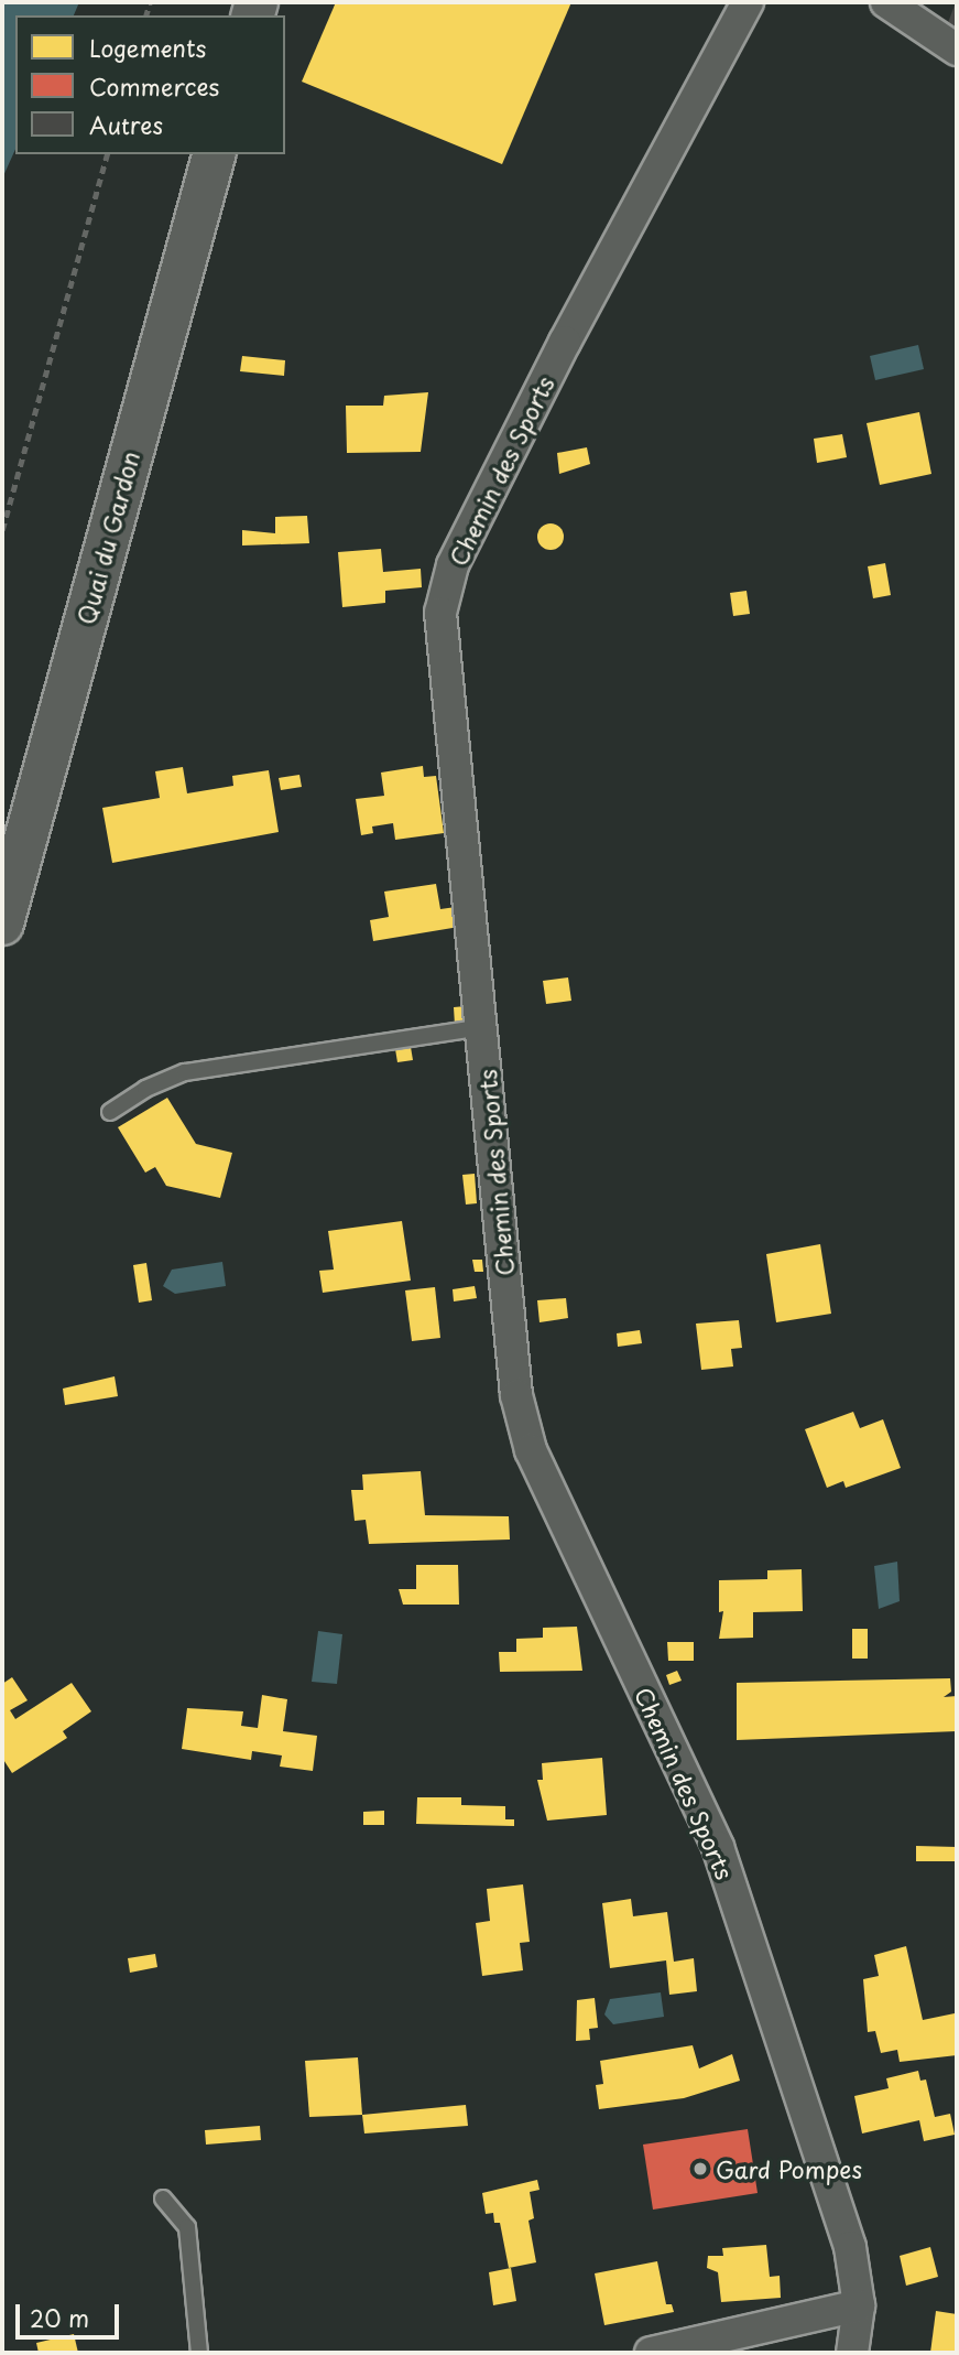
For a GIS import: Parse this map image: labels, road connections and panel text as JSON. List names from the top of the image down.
{
  "streets": {
    "main road": ["Quai du Gardon"],
    "street": ["Chemin des Sports"]
  },
  "places": ["Gard Pompes"],
  "legend": ["Logements", "Commerces", "Autres"],
  "scale_bar": "20 m"
}
